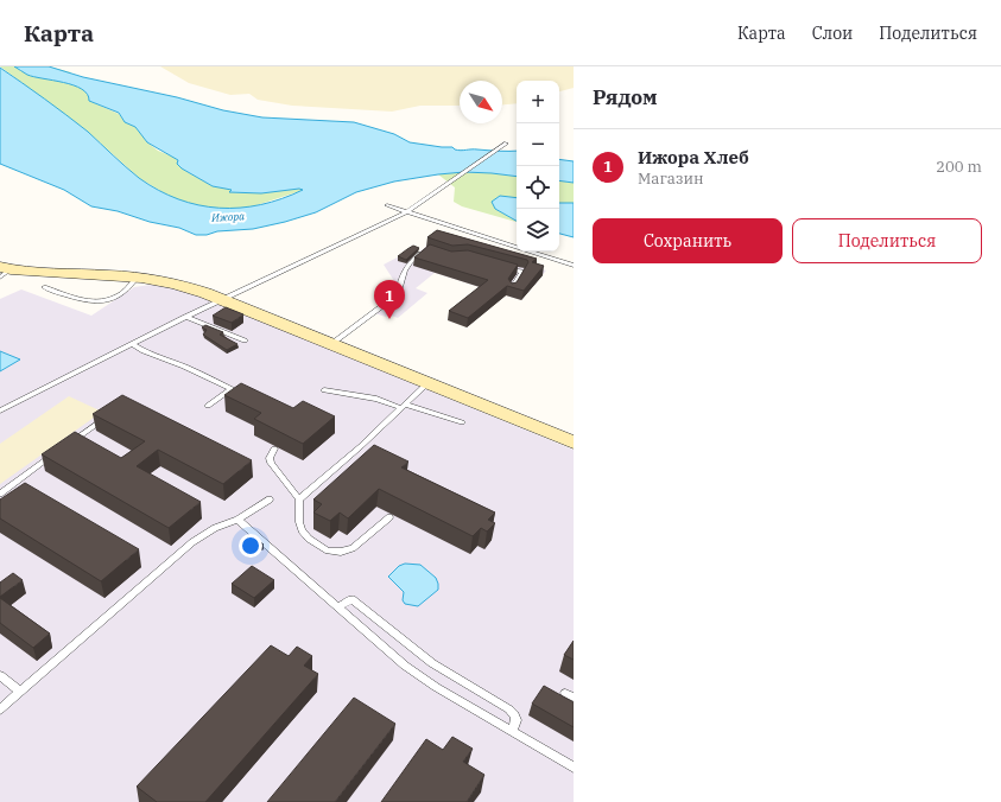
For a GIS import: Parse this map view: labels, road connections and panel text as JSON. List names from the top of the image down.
{
  "water": ["Ижора"],
  "north": "bottom right",
  "page": {
    "header": "Карта",
    "nav": ["Карта", "Слои", "Поделиться"],
    "heading": "Рядом",
    "map_buttons": ["+", "−"],
    "list": [
      {
        "mark": "1",
        "name": "Ижора Хлеб",
        "note": "Магазин",
        "value": "200 m"
      }
    ],
    "buttons": ["Сохранить", "Поделиться"],
    "pins": "1"
  }
}
